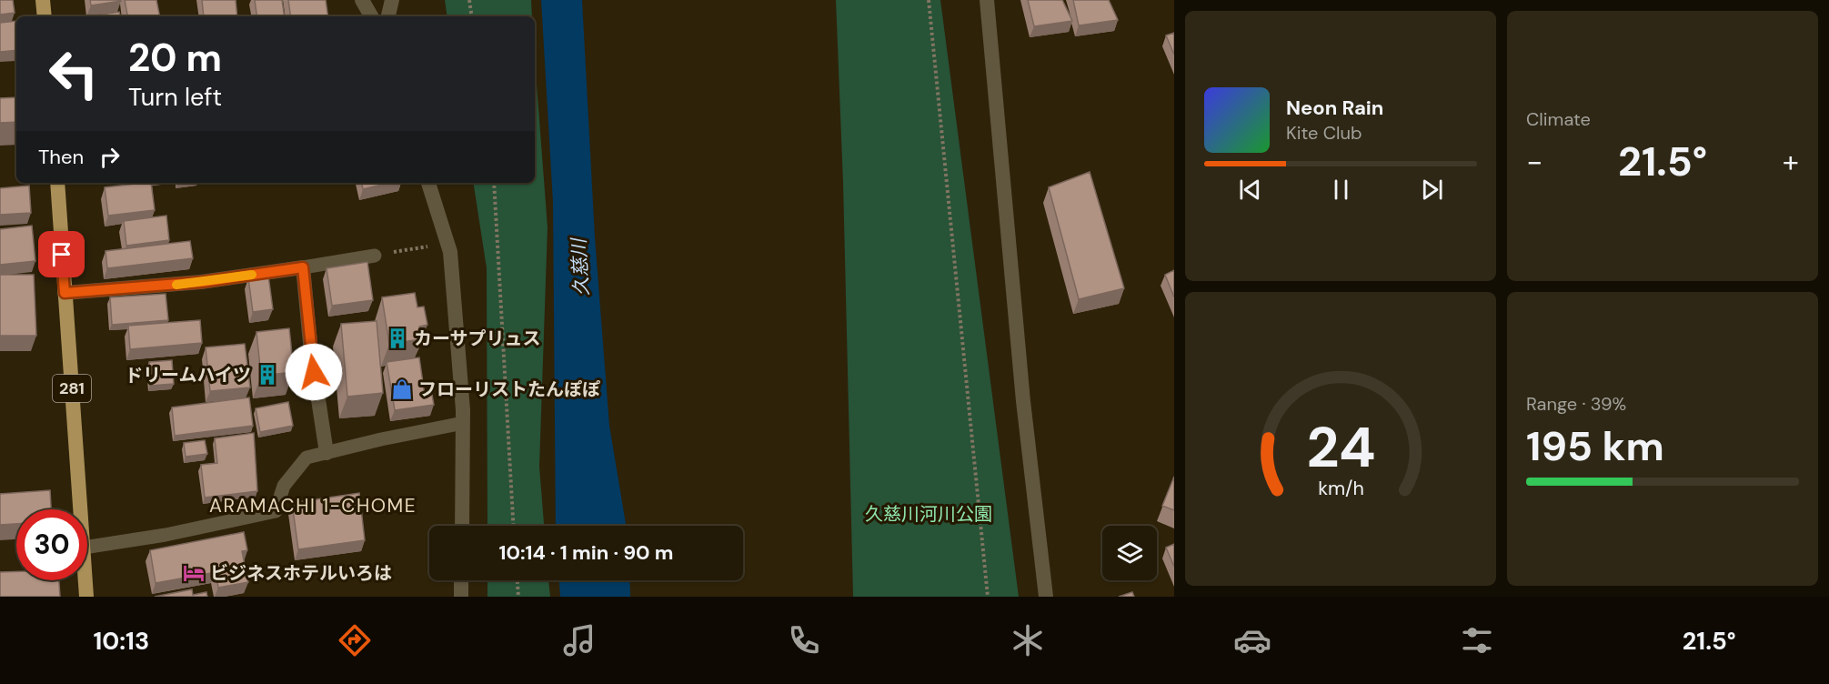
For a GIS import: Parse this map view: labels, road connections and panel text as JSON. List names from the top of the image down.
{
  "streets": {
    "highway": ["281"]
  },
  "districts": ["ARAMACHI 1-CHOME"],
  "water": ["久慈川"],
  "parks": ["久慈川河川公園"],
  "places": {
    "building": ["カーサプリュス", "ドリームハイツ"],
    "shop": ["フローリストたんぽぽ"],
    "hotel": ["ビジネスホテルいろは"]
  },
  "page": {
    "tile": [
      "Climate",
      ["Range · 39%", "195 km"]
    ],
    "turn": ["20 m", "Turn left"],
    "song": ["Neon Rain", "Kite Club"],
    "then": "Then",
    "heat": ["−", "21.5°", "+"],
    "limit": "30",
    "trip": "10:14 · 1 min · 90 m",
    "tabs": ["10:13", "21.5°"],
    "gauge": ["24", "km/h"]
  }
}
